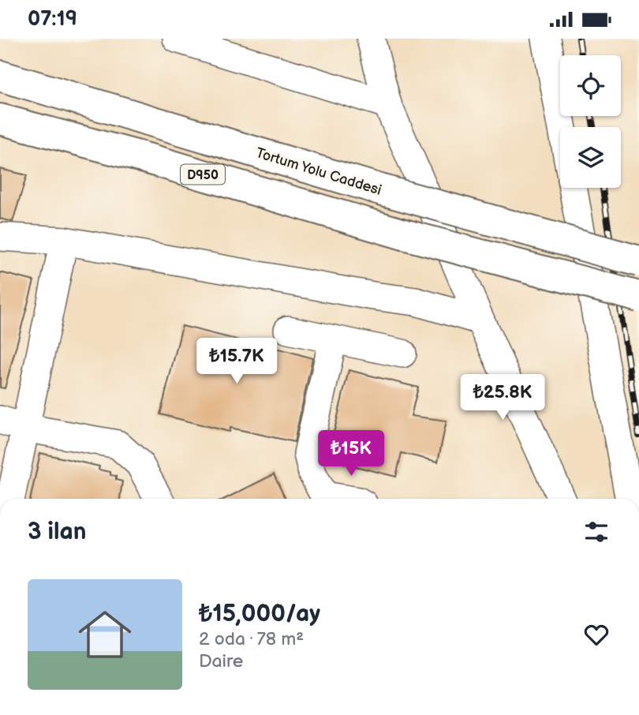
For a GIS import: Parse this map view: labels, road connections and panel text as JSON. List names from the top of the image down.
{
  "streets": {
    "highway": ["Tortum Yolu Caddesi", "D950"]
  },
  "page": {
    "status": "07:19",
    "price": ["₺15.7K", "₺25.8K", "₺15K"],
    "heading": "3 ilan",
    "list": [
      {
        "name": "₺15,000/ay",
        "note": "2 oda · 78 m² · Daire"
      }
    ]
  }
}
